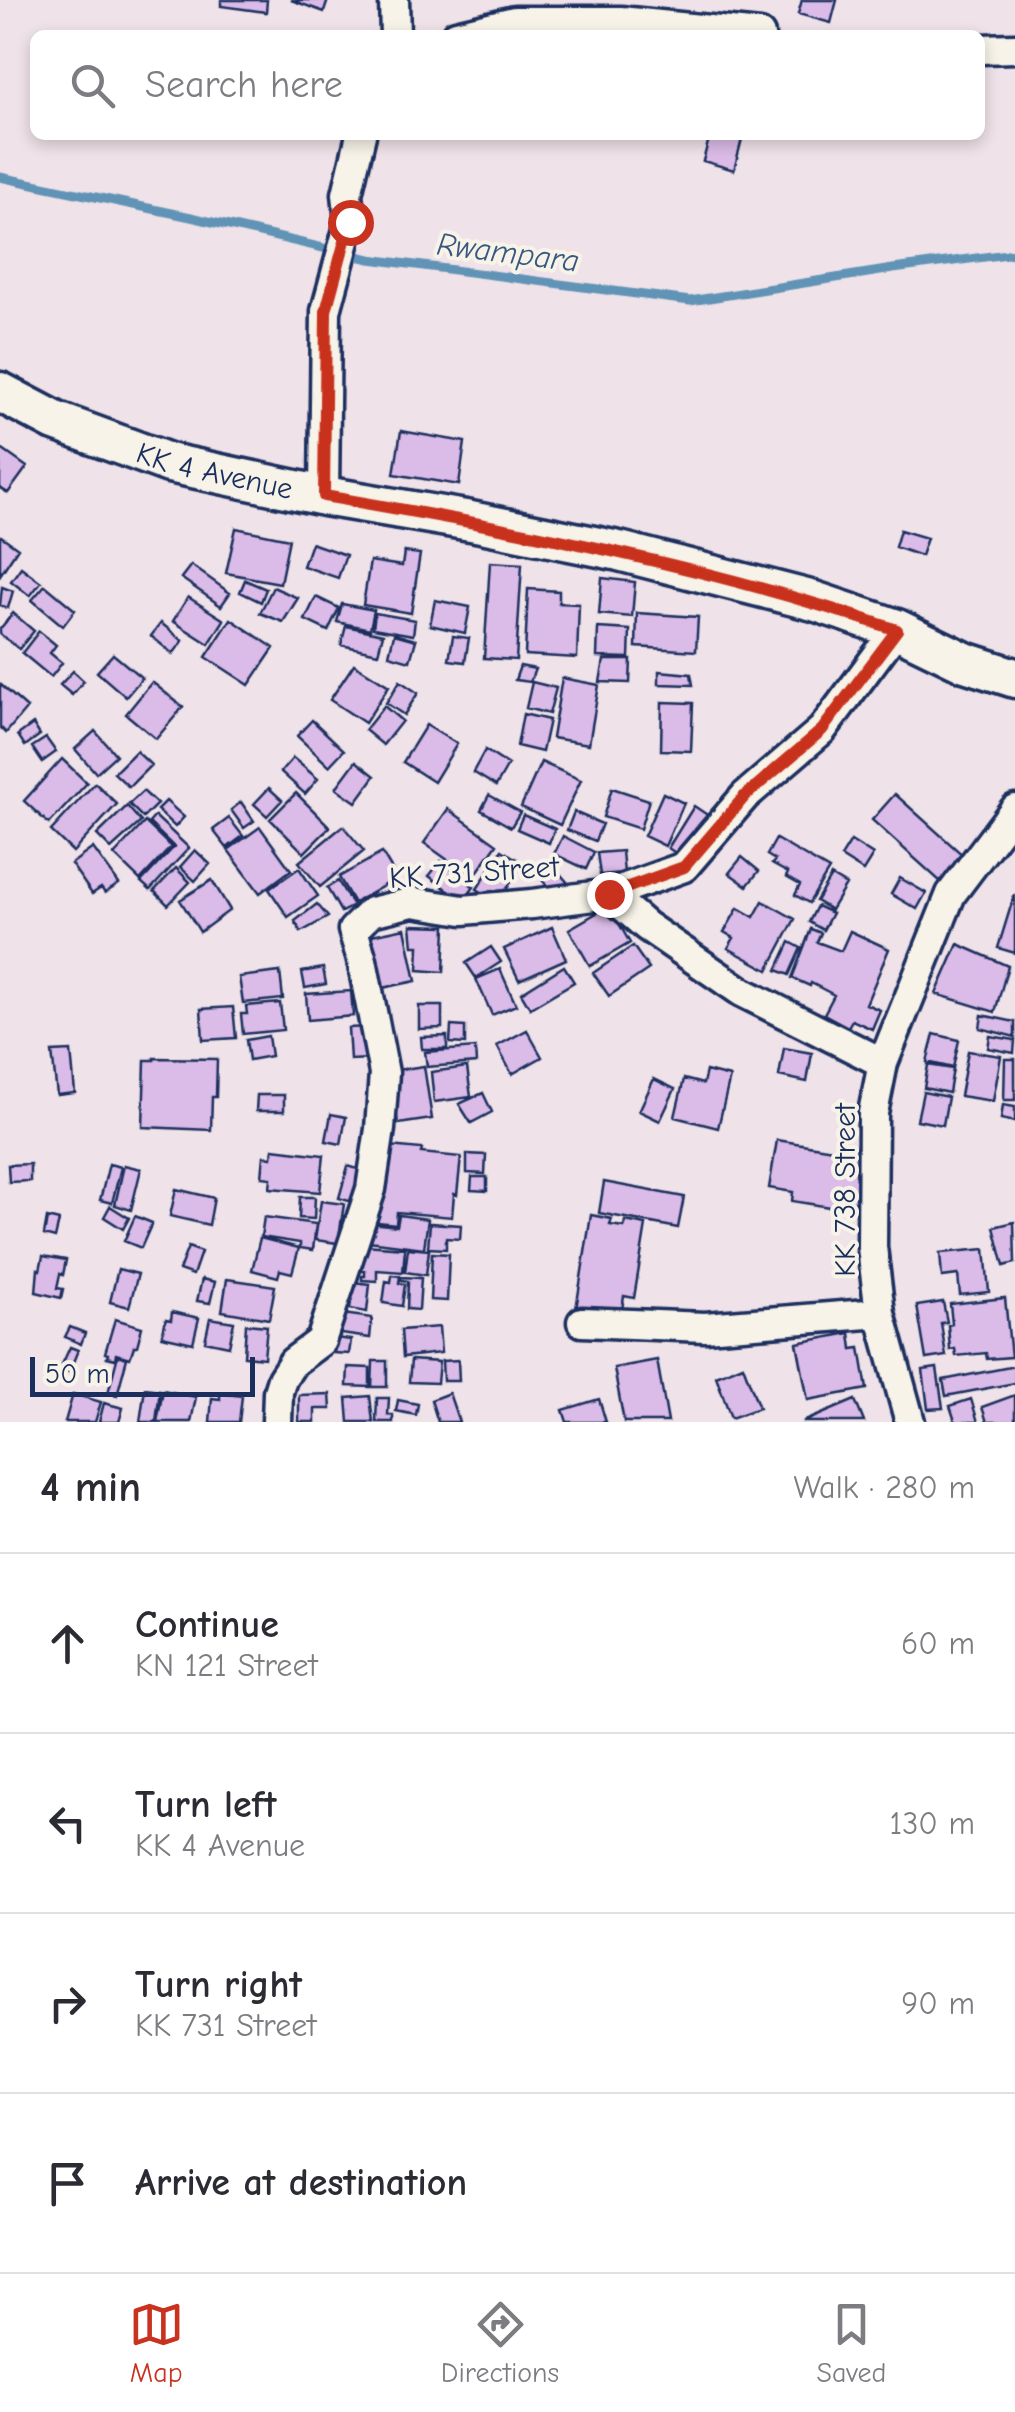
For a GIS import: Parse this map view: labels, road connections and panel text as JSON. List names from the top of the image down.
{
  "streets": {
    "main road": ["KK 4 Avenue"],
    "street": ["KK 731 Street", "KK 738 Street"]
  },
  "crossings": [
    ["KK 4 Avenue", "KK 731 Street"]
  ],
  "water": ["Rwampara"],
  "scale_bar": "50 m",
  "page": {
    "search": "Search here",
    "scale": "50 m",
    "heading": ["4 min", "Walk · 280 m"],
    "list": [
      ["Continue", "KN 121 Street", "60 m"],
      ["Turn left", "KK 4 Avenue", "130 m"],
      ["Turn right", "KK 731 Street", "90 m"],
      "Arrive at destination"
    ],
    "nav": ["Map", "Directions", "Saved"]
  }
}
